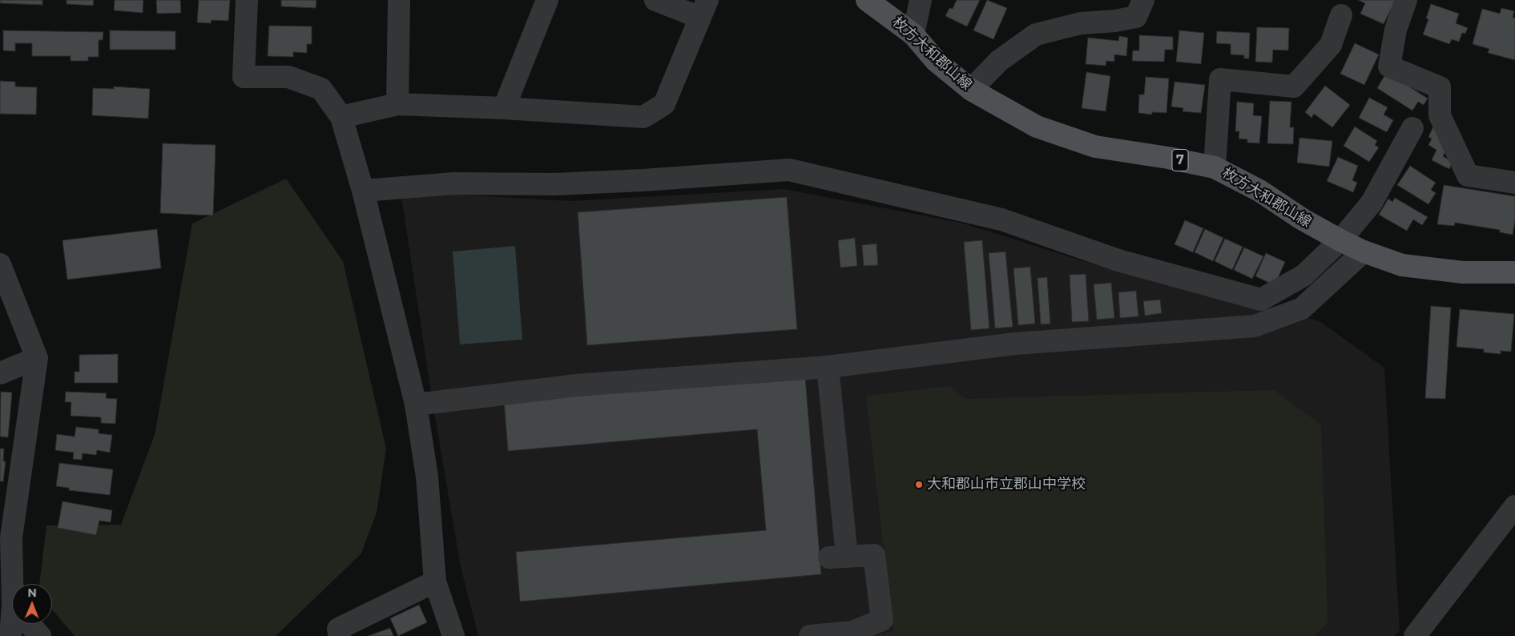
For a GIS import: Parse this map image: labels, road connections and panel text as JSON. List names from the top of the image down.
{
  "streets": {
    "main road": ["枚方大和郡山線", "7"]
  },
  "places": ["大和郡山市立郡山中学校"],
  "north": "top"
}
